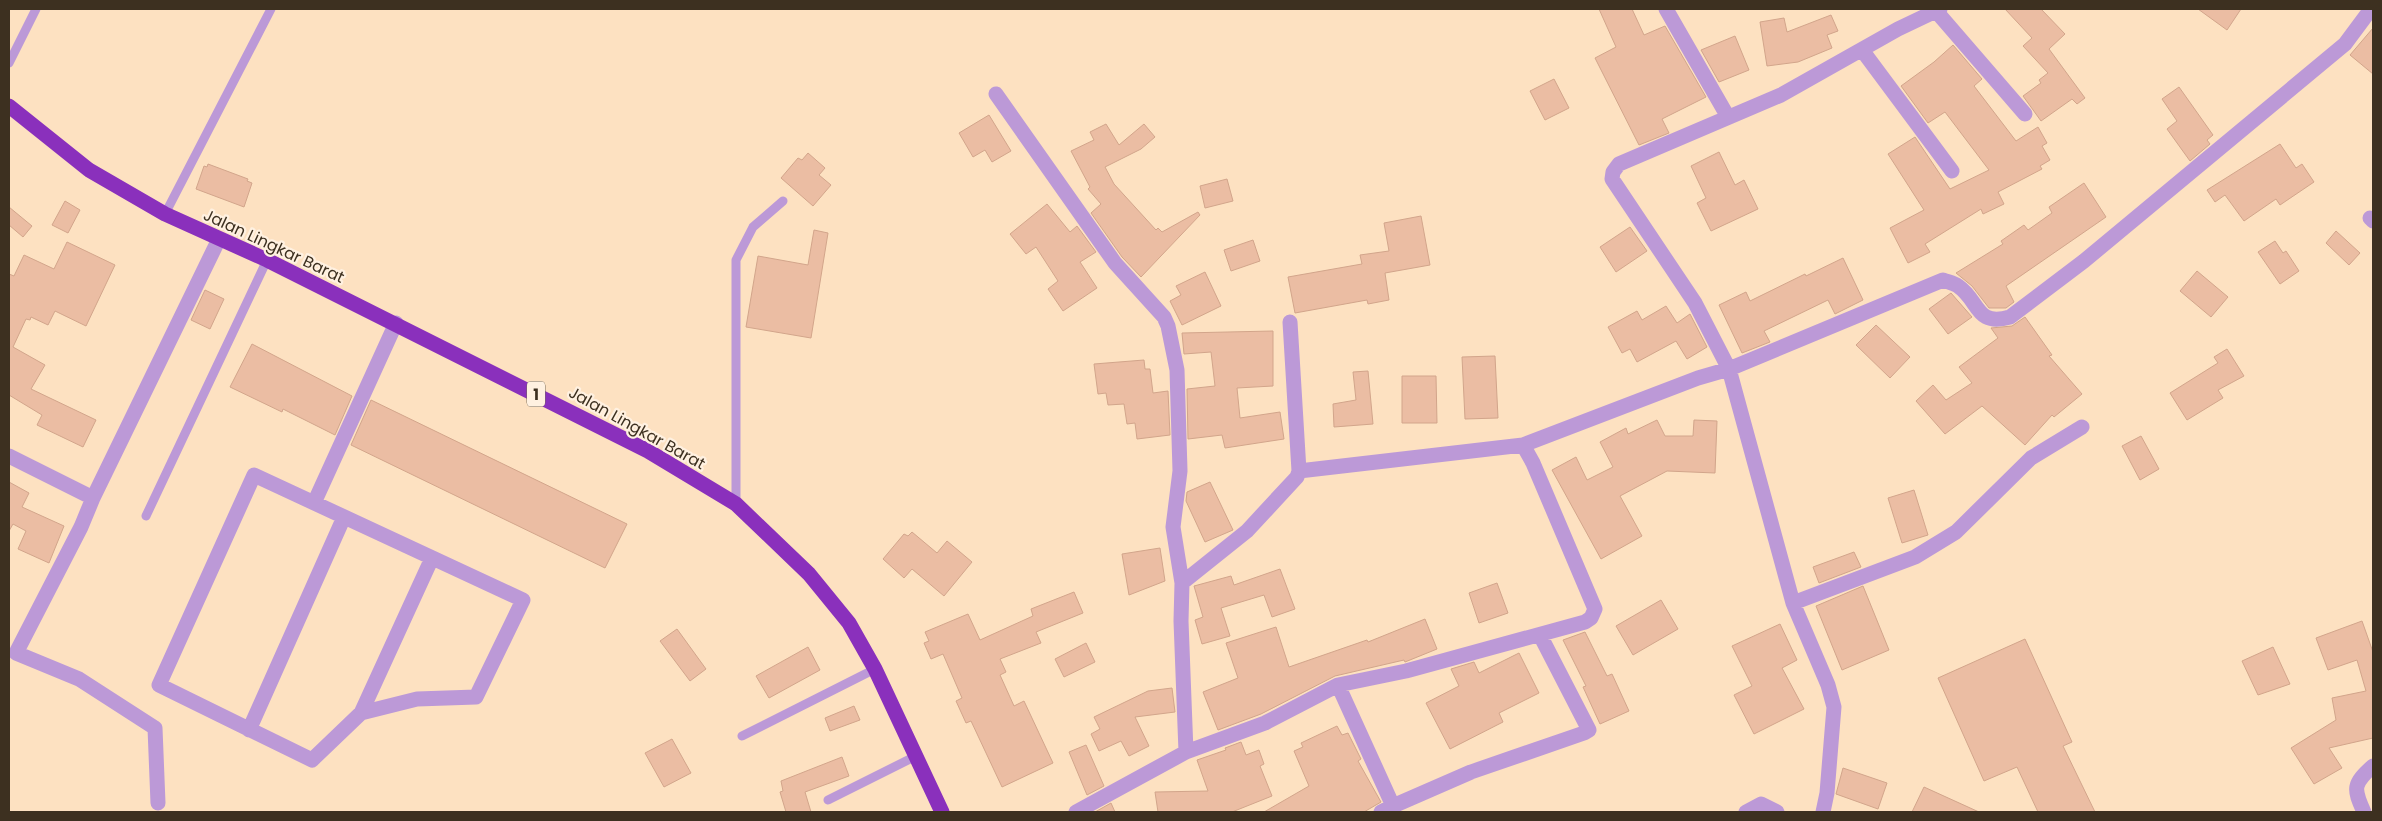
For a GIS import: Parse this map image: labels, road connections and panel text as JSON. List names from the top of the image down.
{
  "streets": {
    "highway": ["Jalan Lingkar Barat", "1"]
  }
}
